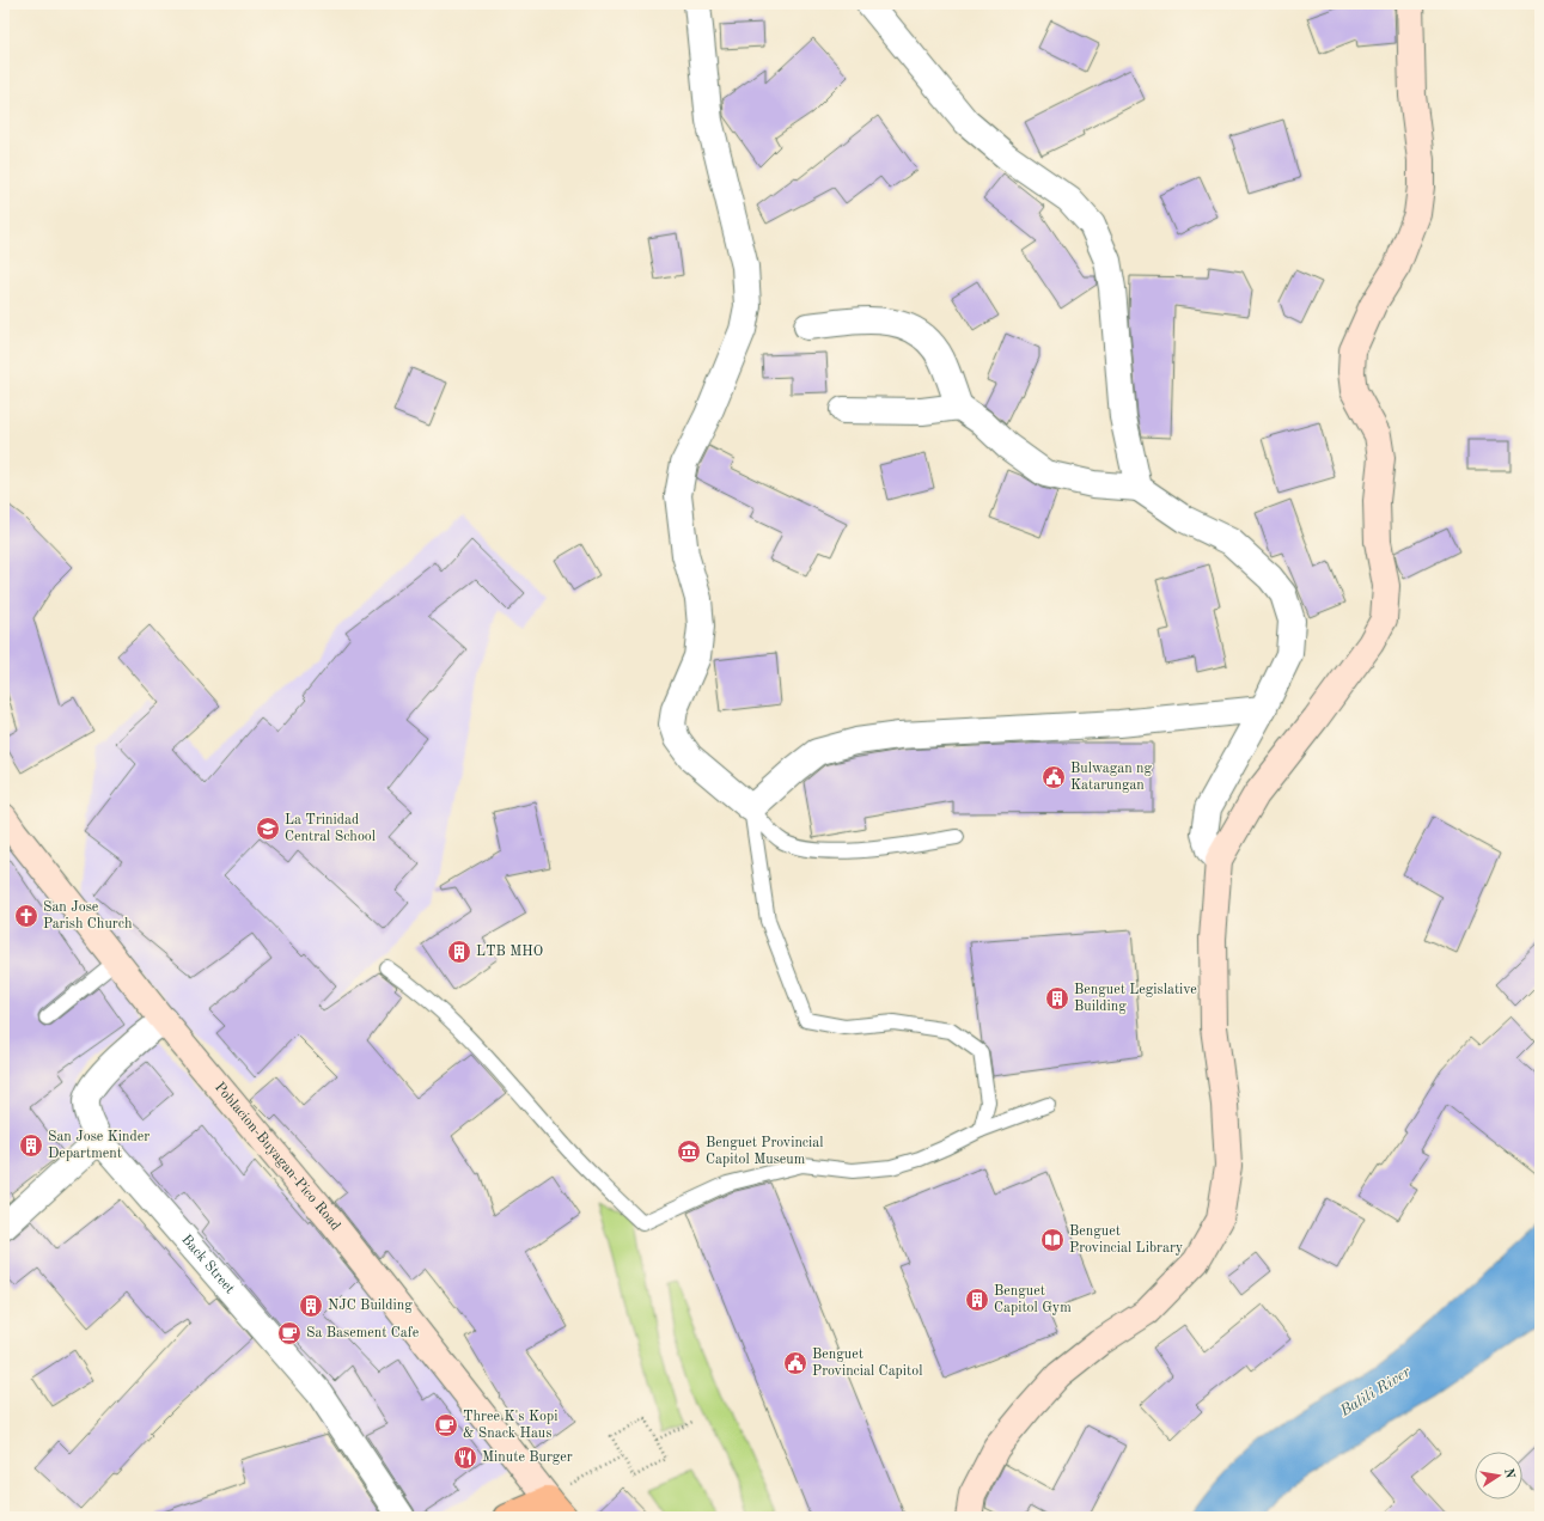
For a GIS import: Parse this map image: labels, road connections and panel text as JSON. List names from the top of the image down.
{
  "streets": {
    "street": ["Poblacion-Buyagan-Pico Road", "Back Street"]
  },
  "crossings": [
    ["Poblacion-Buyagan-Pico Road", "Back Street"]
  ],
  "water": ["Balili River"],
  "places": {
    "public building": ["Bulwagan ng Katarungan", "Benguet Provincial Capitol"],
    "school or university": ["La Trinidad Central School"],
    "church": ["San Jose Parish Church"],
    "building": [
      "LTB MHO",
      "Benguet Legislative Building",
      "San Jose Kinder Department",
      "Benguet Capitol Gym",
      "NJC Building"
    ],
    "museum": ["Benguet Provincial Capitol Museum"],
    "library": ["Benguet Provincial Library"],
    "cafe": ["Sa Basement Cafe", "Three K's Kopi & Snack Haus"],
    "restaurant": ["Minute Burger"]
  },
  "north": "right"
}
